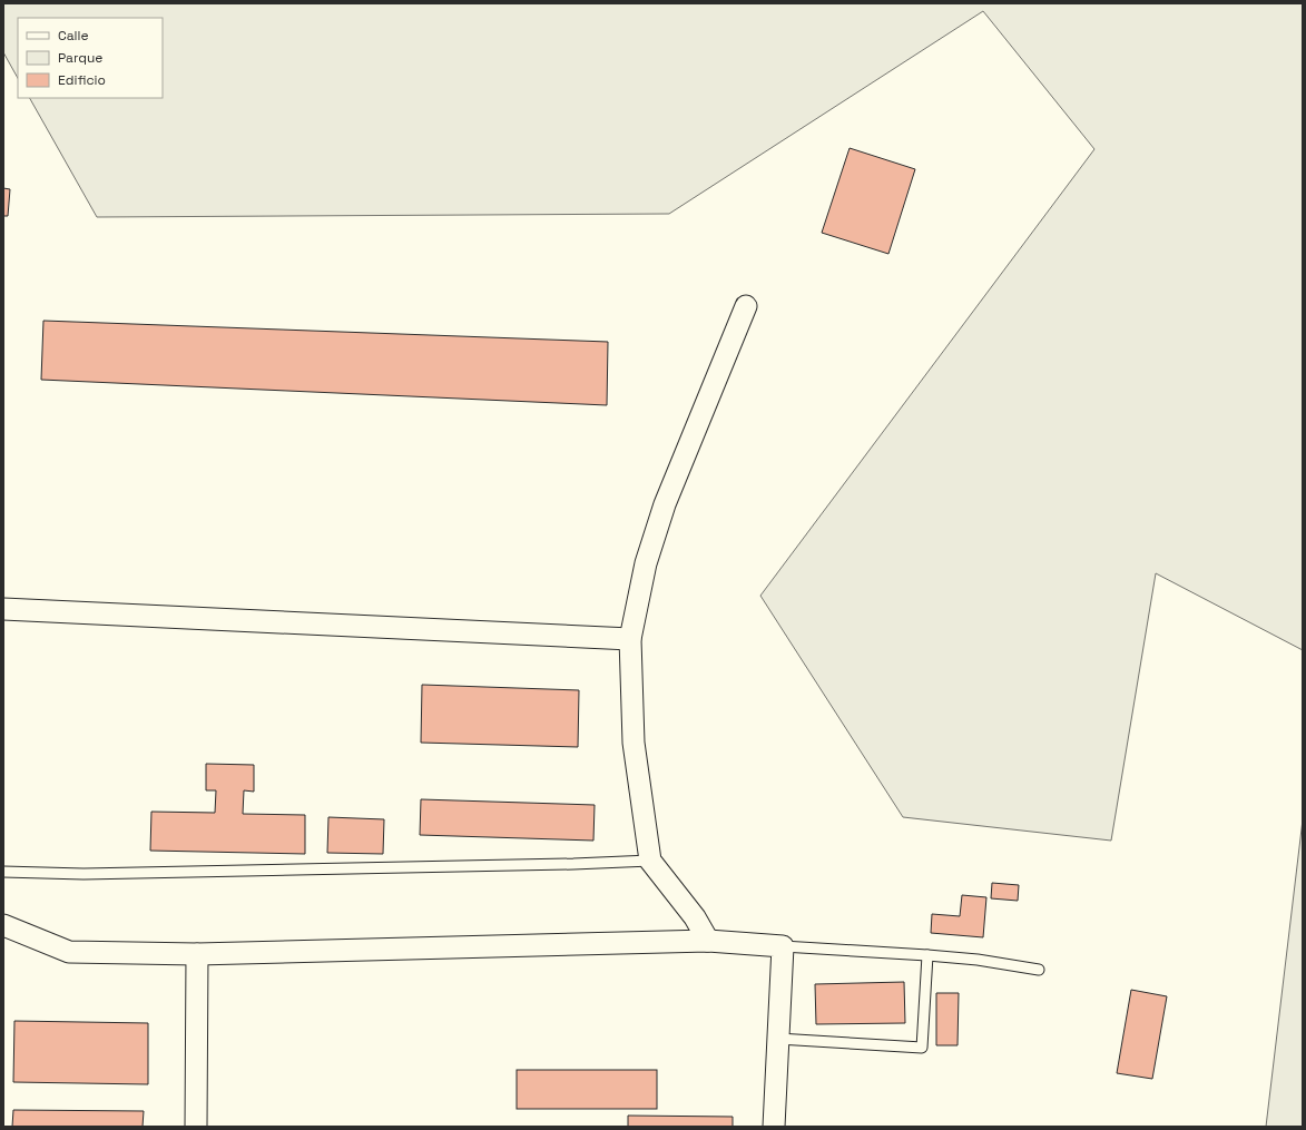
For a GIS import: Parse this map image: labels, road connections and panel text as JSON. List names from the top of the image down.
{
  "legend": ["Calle", "Parque", "Edificio"]
}
